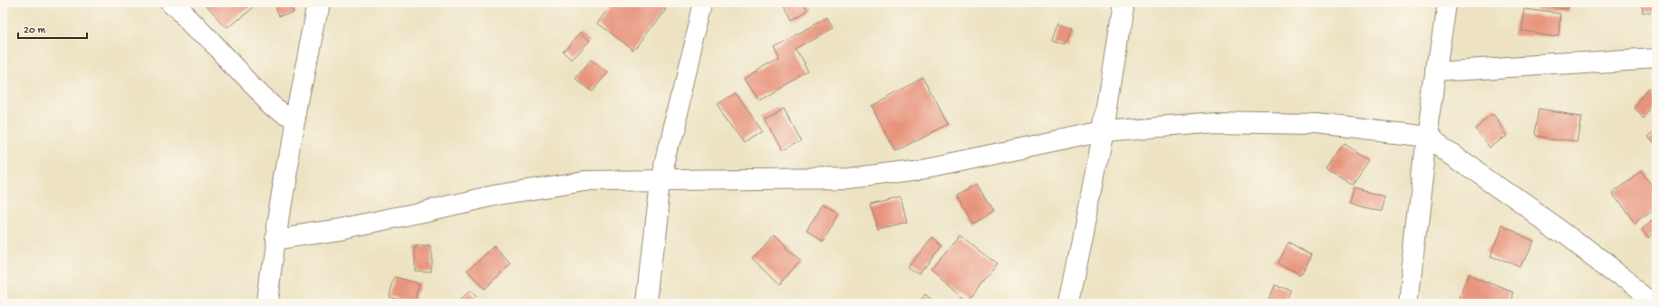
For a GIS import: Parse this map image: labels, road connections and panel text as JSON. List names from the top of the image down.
{
  "scale_bar": "20 m"
}
